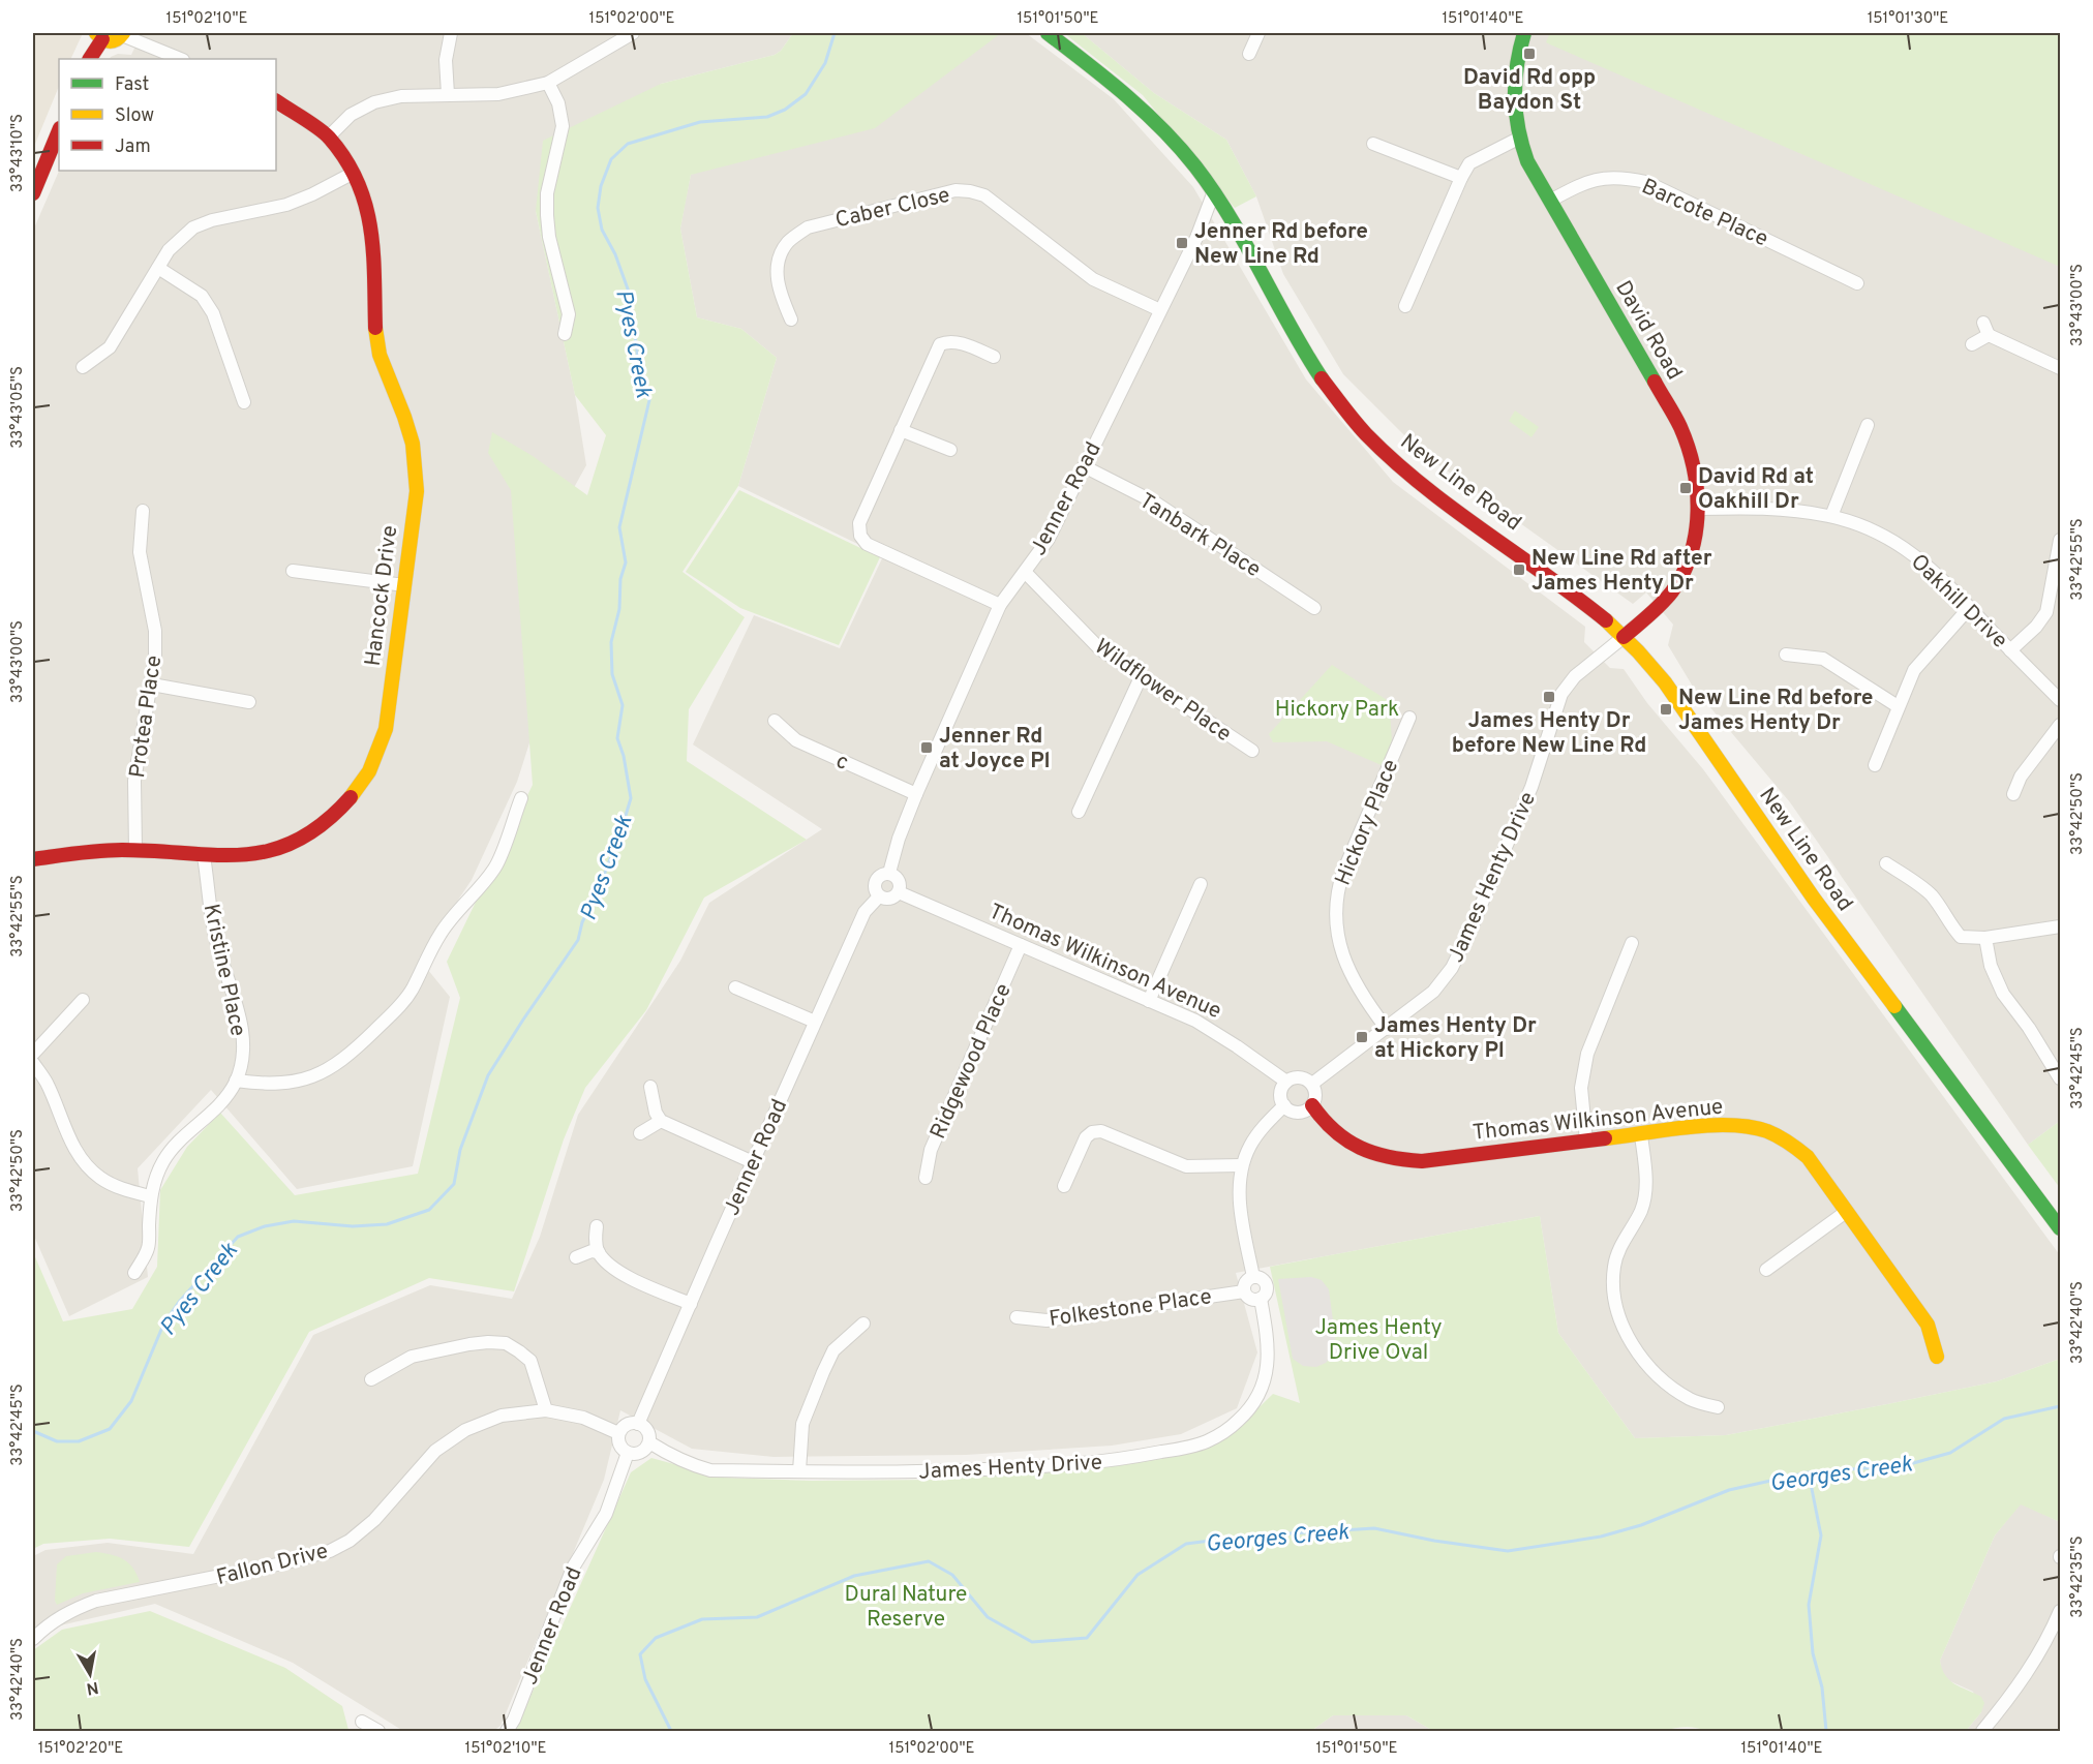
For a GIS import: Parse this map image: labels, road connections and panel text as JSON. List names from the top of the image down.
{
  "streets": {
    "street": [
      "Caber Close",
      "Barcote Place",
      "David Road",
      "New Line Road",
      "Jenner Road",
      "Tanbark Place",
      "Hancock Drive",
      "Oakhill Drive",
      "Wildflower Place",
      "Protea Place",
      "c",
      "Hickory Place",
      "James Henty Drive",
      "Thomas Wilkinson Avenue",
      "Kristine Place",
      "Ridgewood Place",
      "Folkestone Place",
      "Fallon Drive"
    ]
  },
  "crossings": [
    ["Caber Close", "Jenner Road"],
    ["Barcote Place", "David Road"],
    ["David Road", "New Line Road"],
    ["David Road", "Oakhill Drive"],
    ["David Road", "James Henty Drive"],
    ["New Line Road", "Jenner Road"],
    ["New Line Road", "James Henty Drive"],
    ["Jenner Road", "Tanbark Place"],
    ["Jenner Road", "Wildflower Place"],
    ["Jenner Road", "c"],
    ["Jenner Road", "James Henty Drive"],
    ["Jenner Road", "Thomas Wilkinson Avenue"],
    ["Jenner Road", "Fallon Drive"],
    ["Hancock Drive", "Protea Place"],
    ["Hancock Drive", "Kristine Place"],
    ["Hickory Place", "James Henty Drive"],
    ["James Henty Drive", "Thomas Wilkinson Avenue"],
    ["James Henty Drive", "Folkestone Place"],
    ["James Henty Drive", "Fallon Drive"],
    ["Thomas Wilkinson Avenue", "Ridgewood Place"]
  ],
  "water": ["Pyes Creek", "Georges Creek"],
  "parks": ["Hickory Park", "James Henty Drive Oval", "Dural Nature Reserve"],
  "places": {
    "transit": [
      "David Rd opp Baydon St",
      "Jenner Rd before New Line Rd",
      "David Rd at Oakhill Dr",
      "New Line Rd after James Henty Dr",
      "James Henty Dr before New Line Rd",
      "New Line Rd before James Henty Dr",
      "Jenner Rd at Joyce Pl",
      "James Henty Dr at Hickory Pl"
    ]
  },
  "legend": ["Fast", "Slow", "Jam"],
  "north": "bottom",
  "coordinates": [
    "151°02'10\"E",
    "151°02'00\"E",
    "151°01'50\"E",
    "151°01'40\"E",
    "151°01'30\"E",
    "33°43'10\"S",
    "33°43'00\"S",
    "33°43'05\"S",
    "33°42'55\"S",
    "33°42'50\"S",
    "33°42'45\"S",
    "33°42'40\"S",
    "33°42'35\"S",
    "151°02'20\"E"
  ]
}
